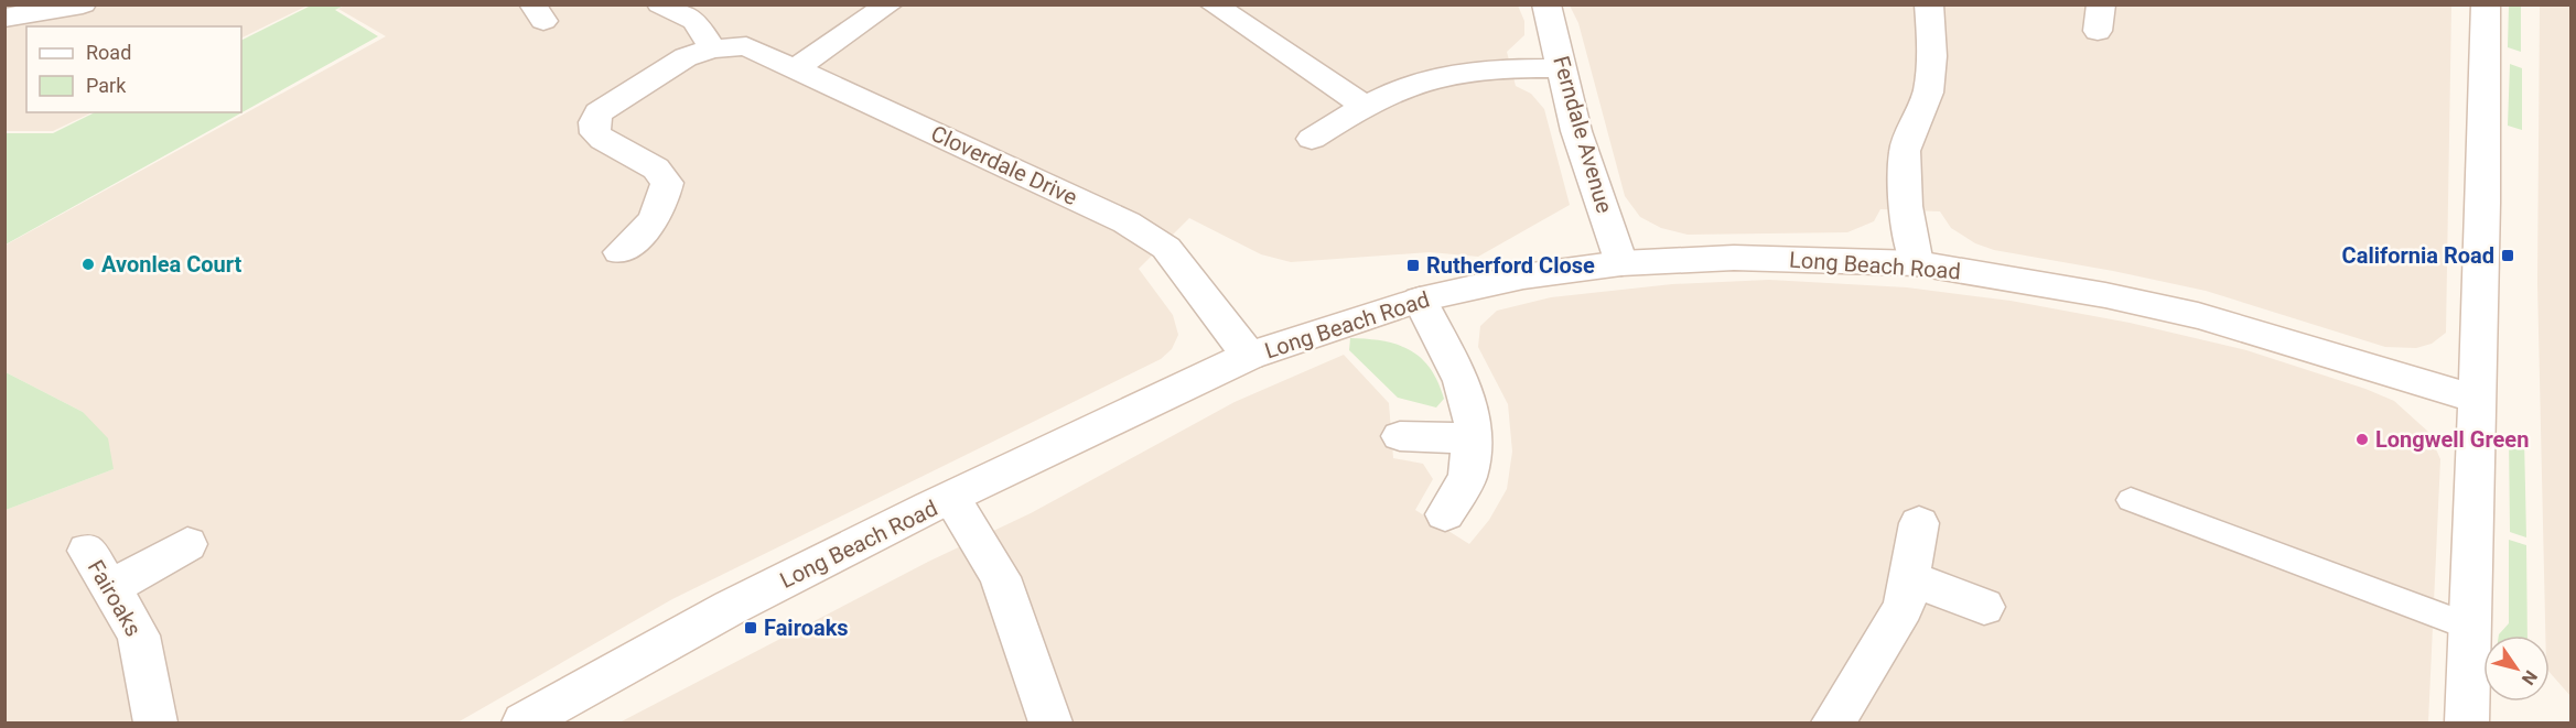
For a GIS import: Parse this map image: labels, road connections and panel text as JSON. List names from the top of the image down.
{
  "streets": {
    "street": [
      "Ferndale Avenue",
      "Cloverdale Drive",
      "Long Beach Road",
      "Fairoaks"
    ]
  },
  "crossings": [
    ["Ferndale Avenue", "Long Beach Road"],
    ["Cloverdale Drive", "Long Beach Road"]
  ],
  "places": {
    "transit": ["California Road", "Rutherford Close", "Fairoaks"],
    "other": ["Avonlea Court", "Longwell Green"]
  },
  "legend": ["Road", "Park"],
  "north": "bottom right"
}
